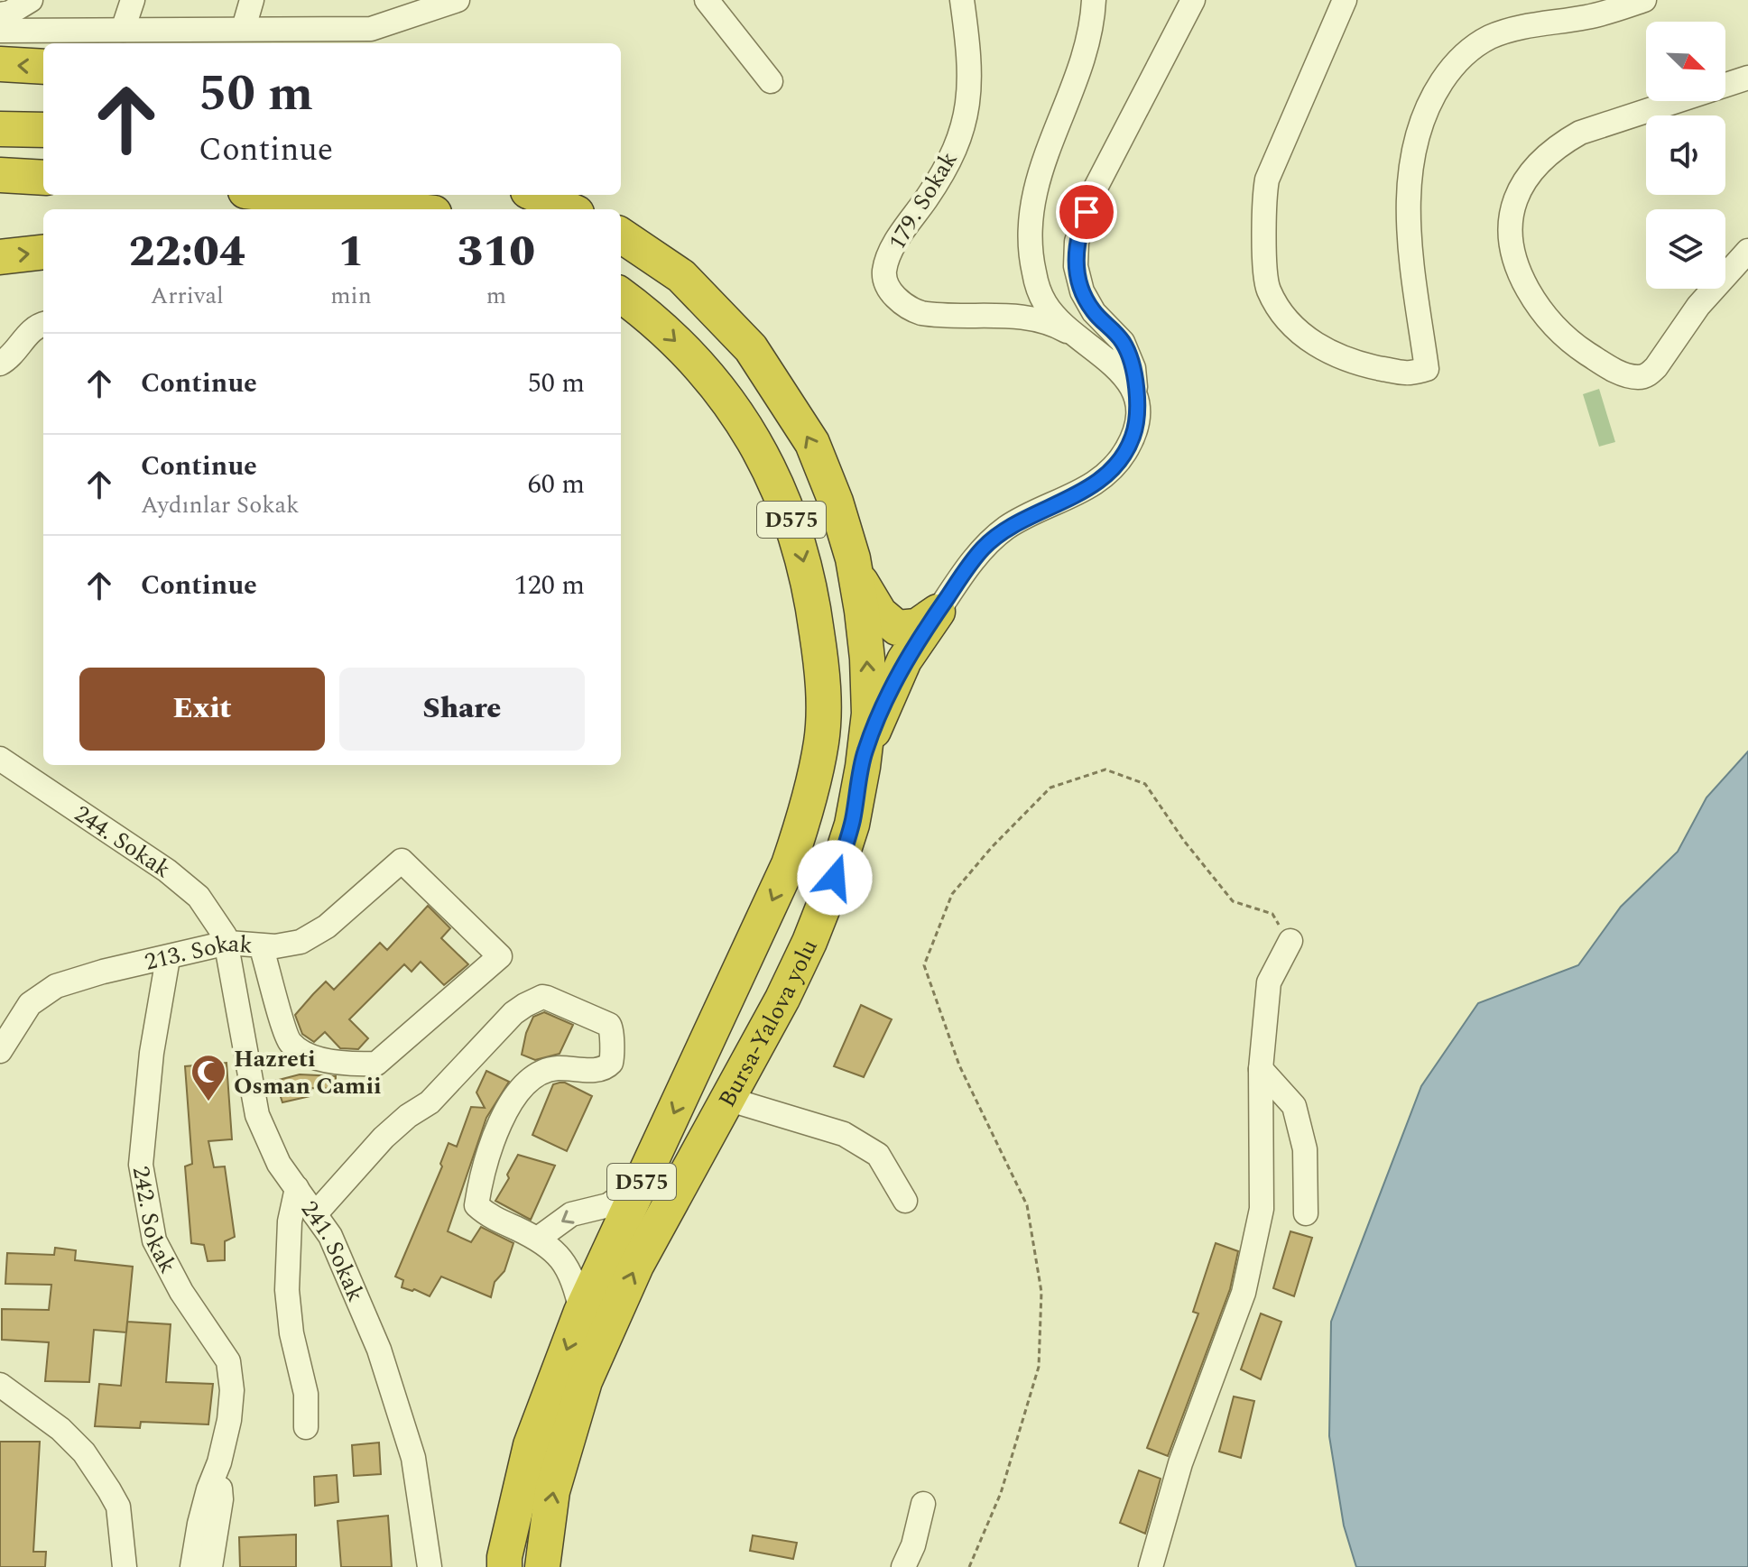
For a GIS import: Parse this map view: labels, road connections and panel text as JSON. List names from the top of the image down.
{
  "streets": {
    "highway": ["D575", "Bursa-Yalova yolu"],
    "street": [
      "179. Sokak",
      "244. Sokak",
      "213. Sokak",
      "242. Sokak",
      "241. Sokak"
    ]
  },
  "crossings": [
    ["244. Sokak", "213. Sokak"],
    ["244. Sokak", "241. Sokak"],
    ["213. Sokak", "242. Sokak"],
    ["213. Sokak", "241. Sokak"]
  ],
  "places": {
    "mosque": ["Hazreti Osman Camii"]
  },
  "north": "bottom right",
  "page": {
    "turn": ["50 m", "Continue"],
    "eta": [
      "22:04",
      "Arrival",
      "1",
      "min",
      "310",
      "m"
    ],
    "list": [
      {
        "name": "Continue",
        "value": "50 m"
      },
      {
        "name": "Continue",
        "note": "Aydınlar Sokak",
        "value": "60 m"
      },
      {
        "name": "Continue",
        "value": "120 m"
      }
    ],
    "buttons": ["Exit", "Share"]
  }
}
